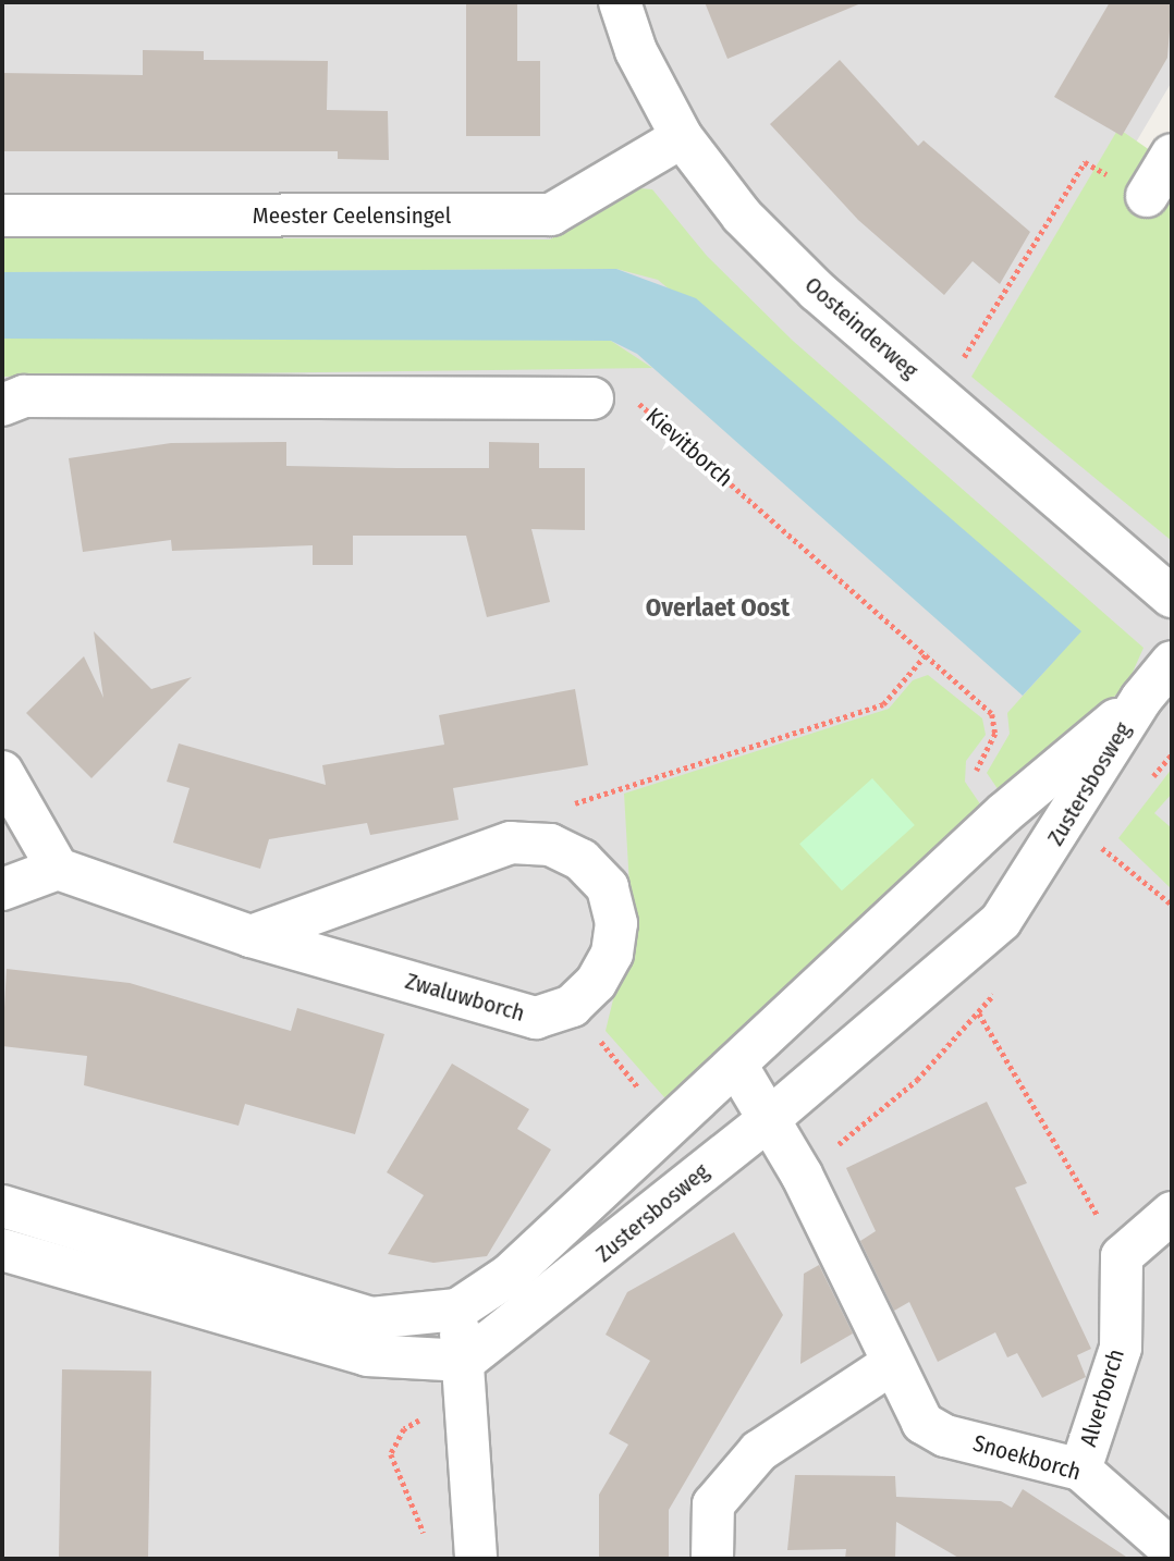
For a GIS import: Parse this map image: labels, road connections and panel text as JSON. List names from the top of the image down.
{
  "streets": {
    "street": [
      "Meester Ceelensingel",
      "Oosteinderweg",
      "Zustersbosweg",
      "Zwaluwborch",
      "Alverborch",
      "Snoekborch"
    ],
    "path": ["Kievitborch"]
  },
  "crossings": [
    ["Meester Ceelensingel", "Oosteinderweg"],
    ["Kievitborch", "Zustersbosweg"],
    ["Zustersbosweg", "Snoekborch"],
    ["Alverborch", "Snoekborch"]
  ],
  "districts": ["Overlaet Oost"]
}
